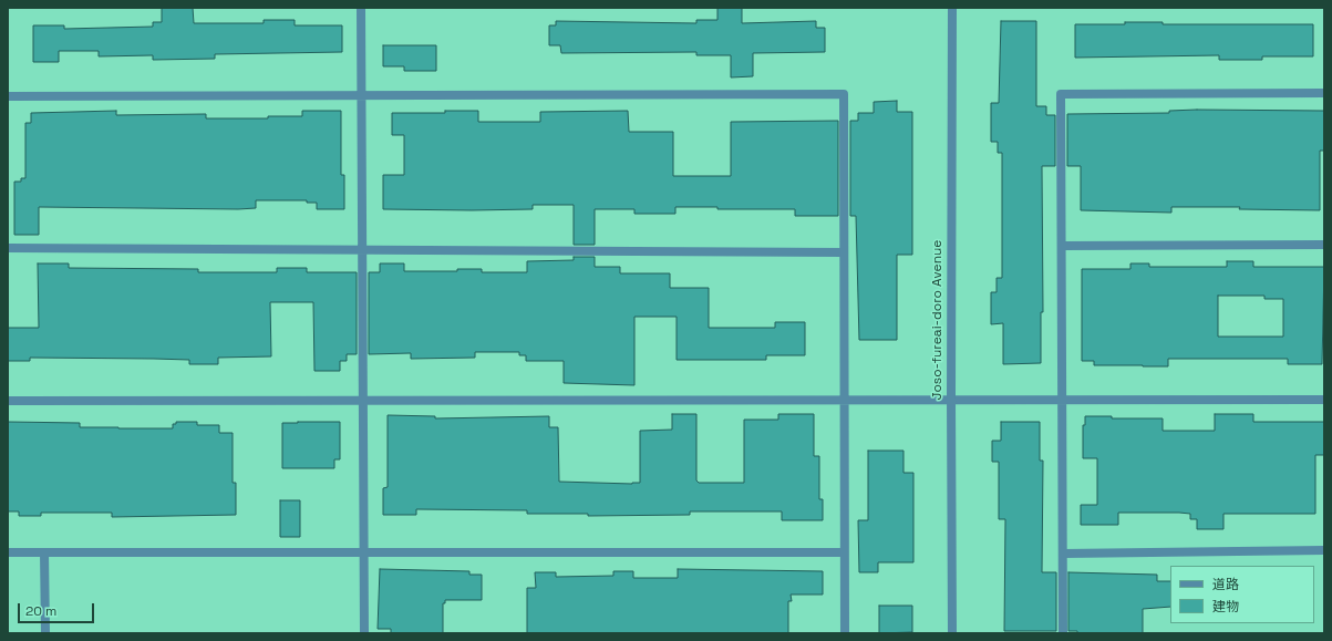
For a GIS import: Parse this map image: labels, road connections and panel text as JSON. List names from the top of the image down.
{
  "streets": {
    "street": ["Joso-fureai-doro Avenue"]
  },
  "legend": ["道路", "建物"],
  "scale_bar": "20 m"
}
